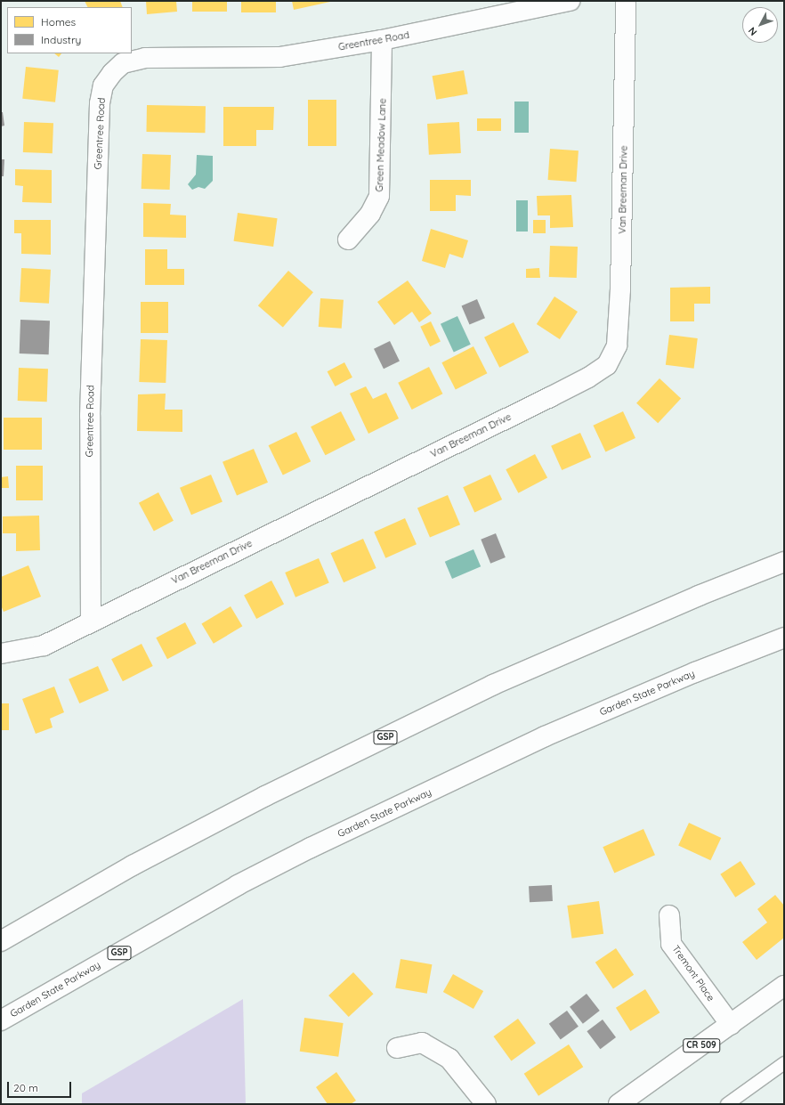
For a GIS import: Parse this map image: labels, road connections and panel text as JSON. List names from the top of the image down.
{
  "streets": {
    "main road": [
      "Greentree Road",
      "Green Meadow Lane",
      "Van Breeman Drive",
      "Garden State Parkway",
      "GSP",
      "Tremont Place",
      "CR 509"
    ]
  },
  "crossings": [
    ["Greentree Road", "Green Meadow Lane"],
    ["Greentree Road", "Van Breeman Drive"],
    ["Tremont Place", "CR 509"]
  ],
  "legend": ["Homes", "Industry"],
  "scale_bar": "20 m",
  "north": "bottom left"
}
